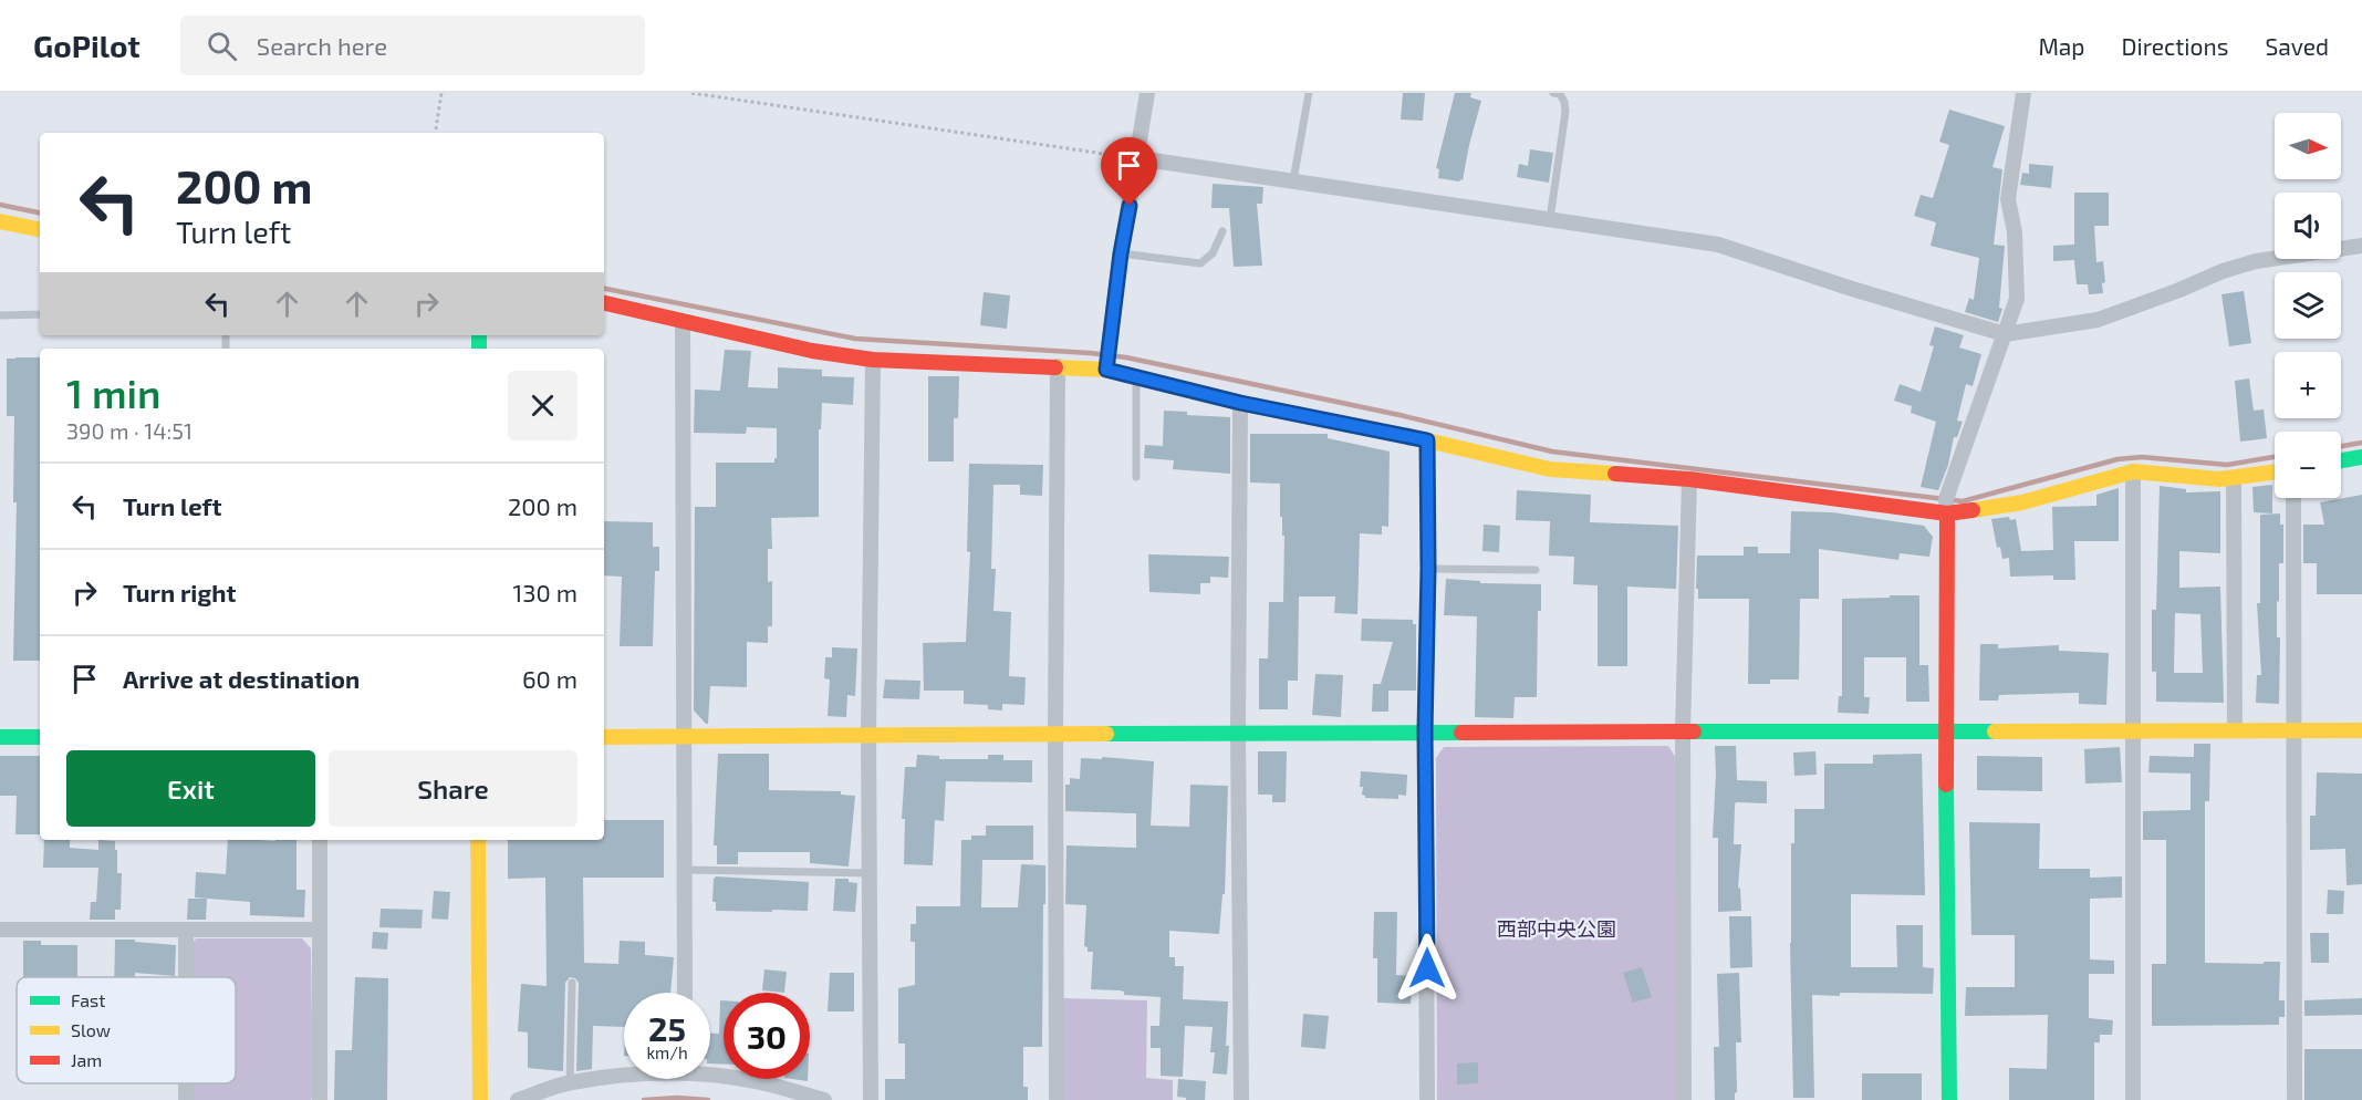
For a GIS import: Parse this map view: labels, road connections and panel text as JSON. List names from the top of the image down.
{
  "parks": ["西部中央公園"],
  "legend": ["Fast", "Slow", "Jam"],
  "north": "right",
  "page": {
    "header": "GoPilot",
    "search": "Search here",
    "nav": ["Map", "Directions", "Saved"],
    "map_buttons": ["+", "−"],
    "turn": ["200 m", "Turn left"],
    "heading": ["1 min", "390 m · 14:51"],
    "list": [
      {
        "name": "Turn left",
        "value": "200 m"
      },
      {
        "name": "Turn right",
        "value": "130 m"
      },
      {
        "name": "Arrive at destination",
        "value": "60 m"
      }
    ],
    "buttons": ["Exit", "Share"],
    "speed": "25 km/h",
    "limit": "30"
  }
}
